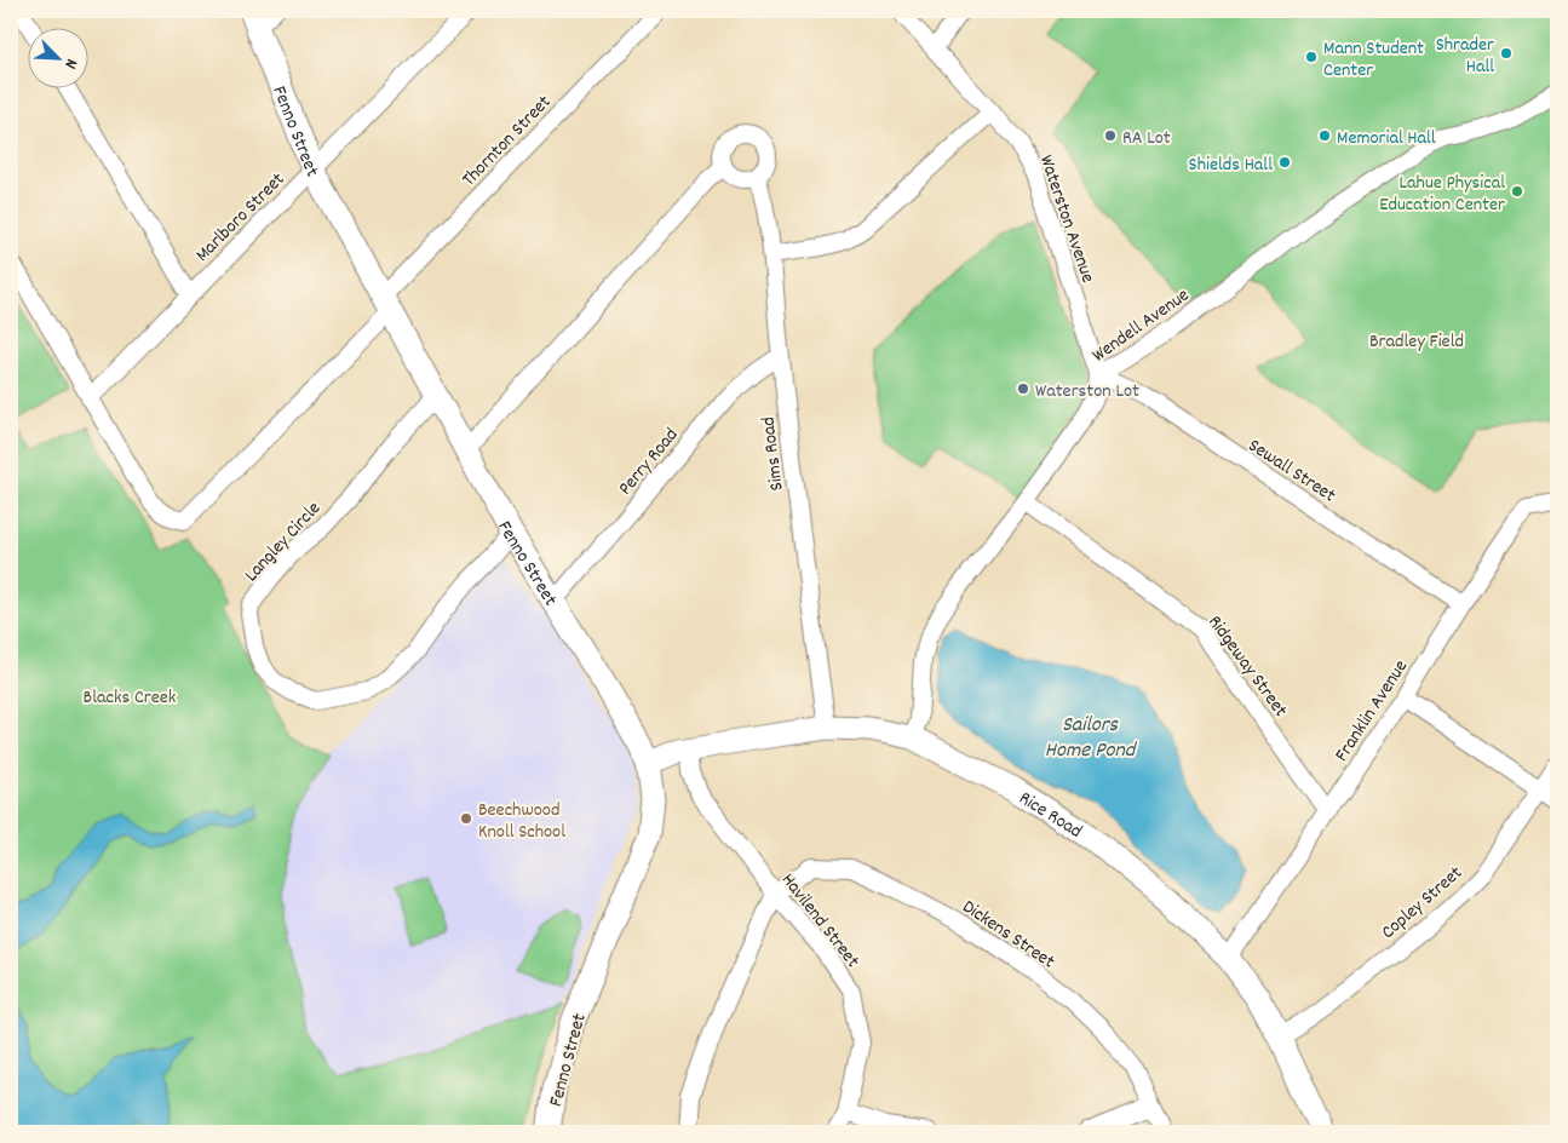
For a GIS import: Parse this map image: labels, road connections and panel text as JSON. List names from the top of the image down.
{
  "streets": {
    "street": [
      "Fenno Street",
      "Thornton Street",
      "Marlboro Street",
      "Waterston Avenue",
      "Wendell Avenue",
      "Sims Road",
      "Perry Road",
      "Sewall Street",
      "Langley Circle",
      "Ridgeway Street",
      "Franklin Avenue",
      "Rice Road",
      "Copley Street",
      "Havilend Street",
      "Dickens Street"
    ]
  },
  "crossings": [
    ["Fenno Street", "Thornton Street"],
    ["Fenno Street", "Marlboro Street"],
    ["Fenno Street", "Perry Road"],
    ["Fenno Street", "Langley Circle"],
    ["Fenno Street", "Rice Road"],
    ["Thornton Street", "Marlboro Street"],
    ["Waterston Avenue", "Wendell Avenue"],
    ["Waterston Avenue", "Sewall Street"],
    ["Wendell Avenue", "Sewall Street"],
    ["Wendell Avenue", "Ridgeway Street"],
    ["Wendell Avenue", "Rice Road"],
    ["Sims Road", "Perry Road"],
    ["Sims Road", "Rice Road"],
    ["Sewall Street", "Franklin Avenue"],
    ["Ridgeway Street", "Franklin Avenue"],
    ["Franklin Avenue", "Rice Road"],
    ["Rice Road", "Copley Street"],
    ["Rice Road", "Havilend Street"],
    ["Havilend Street", "Dickens Street"]
  ],
  "water": ["Sailors Home Pond"],
  "parks": ["Bradley Field", "Blacks Creek"],
  "places": [
    "Shrader Hall",
    "Mann Student Center",
    "RA Lot",
    "Memorial Hall",
    "Shields Hall",
    "Lahue Physical Education Center",
    "Waterston Lot",
    "Beechwood Knoll School"
  ],
  "north": "bottom right"
}
